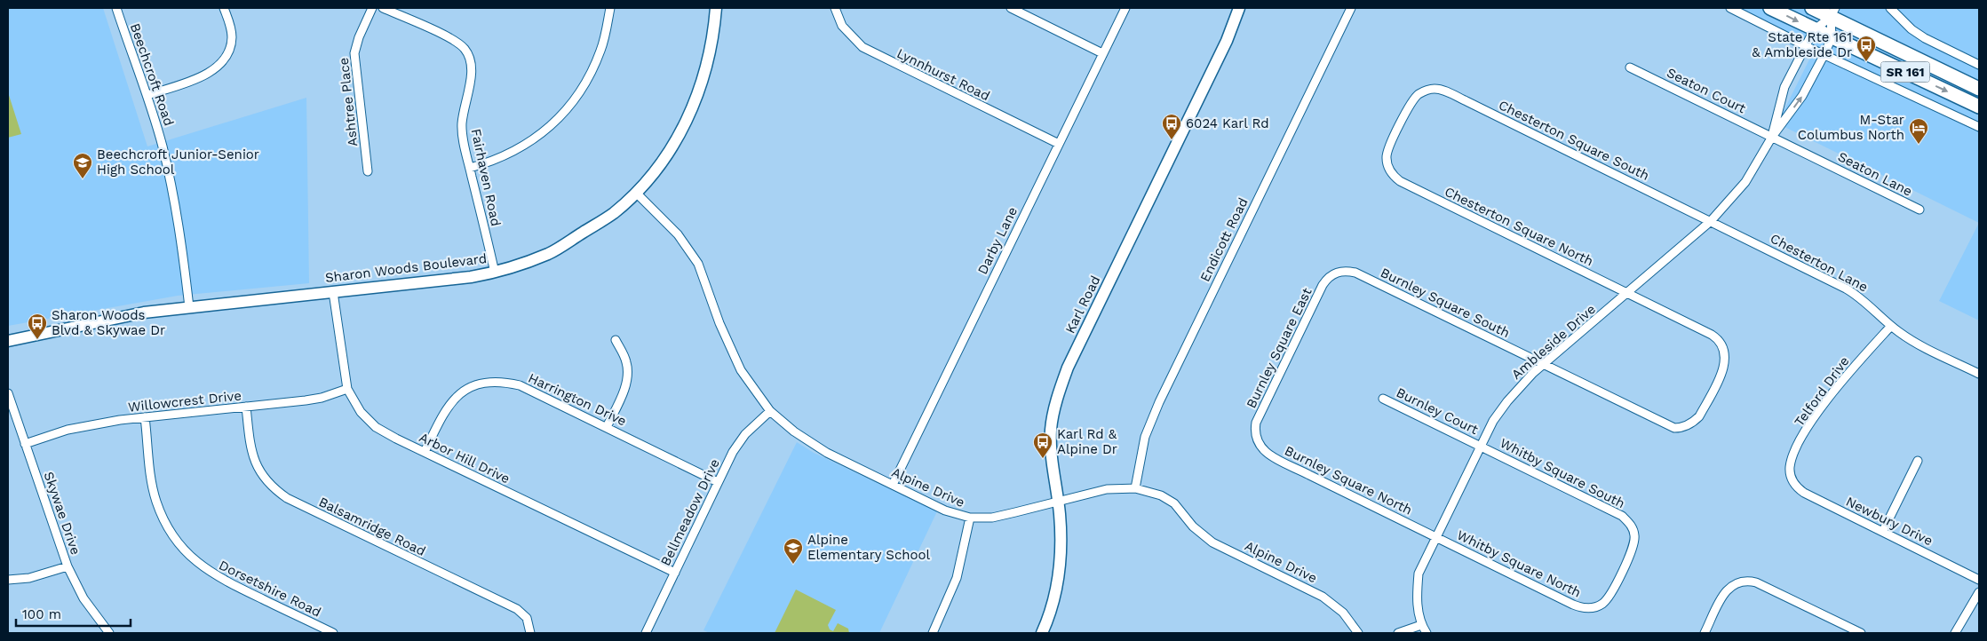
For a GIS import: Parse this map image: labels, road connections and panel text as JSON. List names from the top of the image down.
{
  "streets": {
    "main road": ["SR 161"],
    "street": [
      "Beechcroft Road",
      "Lynnhurst Road",
      "Seaton Court",
      "Ashtree Place",
      "Chesterton Square South",
      "Seaton Lane",
      "Fairhaven Road",
      "Chesterton Square North",
      "Endicott Road",
      "Darby Lane",
      "Chesterton Lane",
      "Sharon Woods Boulevard",
      "Burnley Square South",
      "Karl Road",
      "Ambleside Drive",
      "Burnley Square East",
      "Telford Drive",
      "Harrington Drive",
      "Willowcrest Drive",
      "Burnley Court",
      "Arbor Hill Drive",
      "Whitby Square South",
      "Burnley Square North",
      "Alpine Drive",
      "Bellmeadow Drive",
      "Skywae Drive",
      "Newbury Drive",
      "Balsamridge Road",
      "Whitby Square North",
      "Dorsetshire Road"
    ]
  },
  "crossings": [
    ["SR 161", "Ambleside Drive"],
    ["Beechcroft Road", "Sharon Woods Boulevard"],
    ["Lynnhurst Road", "Darby Lane"],
    ["Seaton Court", "Seaton Lane"],
    ["Seaton Court", "Ambleside Drive"],
    ["Chesterton Square South", "Chesterton Square North"],
    ["Chesterton Square South", "Chesterton Lane"],
    ["Chesterton Square South", "Ambleside Drive"],
    ["Seaton Lane", "Ambleside Drive"],
    ["Fairhaven Road", "Sharon Woods Boulevard"],
    ["Chesterton Square North", "Burnley Square South"],
    ["Chesterton Square North", "Ambleside Drive"],
    ["Endicott Road", "Alpine Drive"],
    ["Darby Lane", "Alpine Drive"],
    ["Chesterton Lane", "Ambleside Drive"],
    ["Chesterton Lane", "Telford Drive"],
    ["Sharon Woods Boulevard", "Arbor Hill Drive"],
    ["Sharon Woods Boulevard", "Alpine Drive"],
    ["Burnley Square South", "Ambleside Drive"],
    ["Burnley Square South", "Burnley Square East"],
    ["Karl Road", "Alpine Drive"],
    ["Ambleside Drive", "Burnley Court"],
    ["Ambleside Drive", "Whitby Square South"],
    ["Ambleside Drive", "Burnley Square North"],
    ["Ambleside Drive", "Whitby Square North"],
    ["Burnley Square East", "Burnley Square North"],
    ["Telford Drive", "Newbury Drive"],
    ["Harrington Drive", "Arbor Hill Drive"],
    ["Harrington Drive", "Bellmeadow Drive"],
    ["Willowcrest Drive", "Arbor Hill Drive"],
    ["Willowcrest Drive", "Skywae Drive"],
    ["Willowcrest Drive", "Balsamridge Road"],
    ["Willowcrest Drive", "Dorsetshire Road"],
    ["Burnley Court", "Whitby Square South"],
    ["Arbor Hill Drive", "Bellmeadow Drive"],
    ["Whitby Square South", "Whitby Square North"],
    ["Burnley Square North", "Whitby Square North"],
    ["Alpine Drive", "Bellmeadow Drive"]
  ],
  "places": {
    "bus stop": [
      "State Rte 161 & Ambleside Dr",
      "6024 Karl Rd",
      "Sharon Woods Blvd & Skywae Dr",
      "Karl Rd & Alpine Dr"
    ],
    "hotel": ["M-Star Columbus North"],
    "school or university": ["Beechcroft Junior-Senior High School", "Alpine Elementary School"]
  },
  "scale_bar": "100 m"
}
